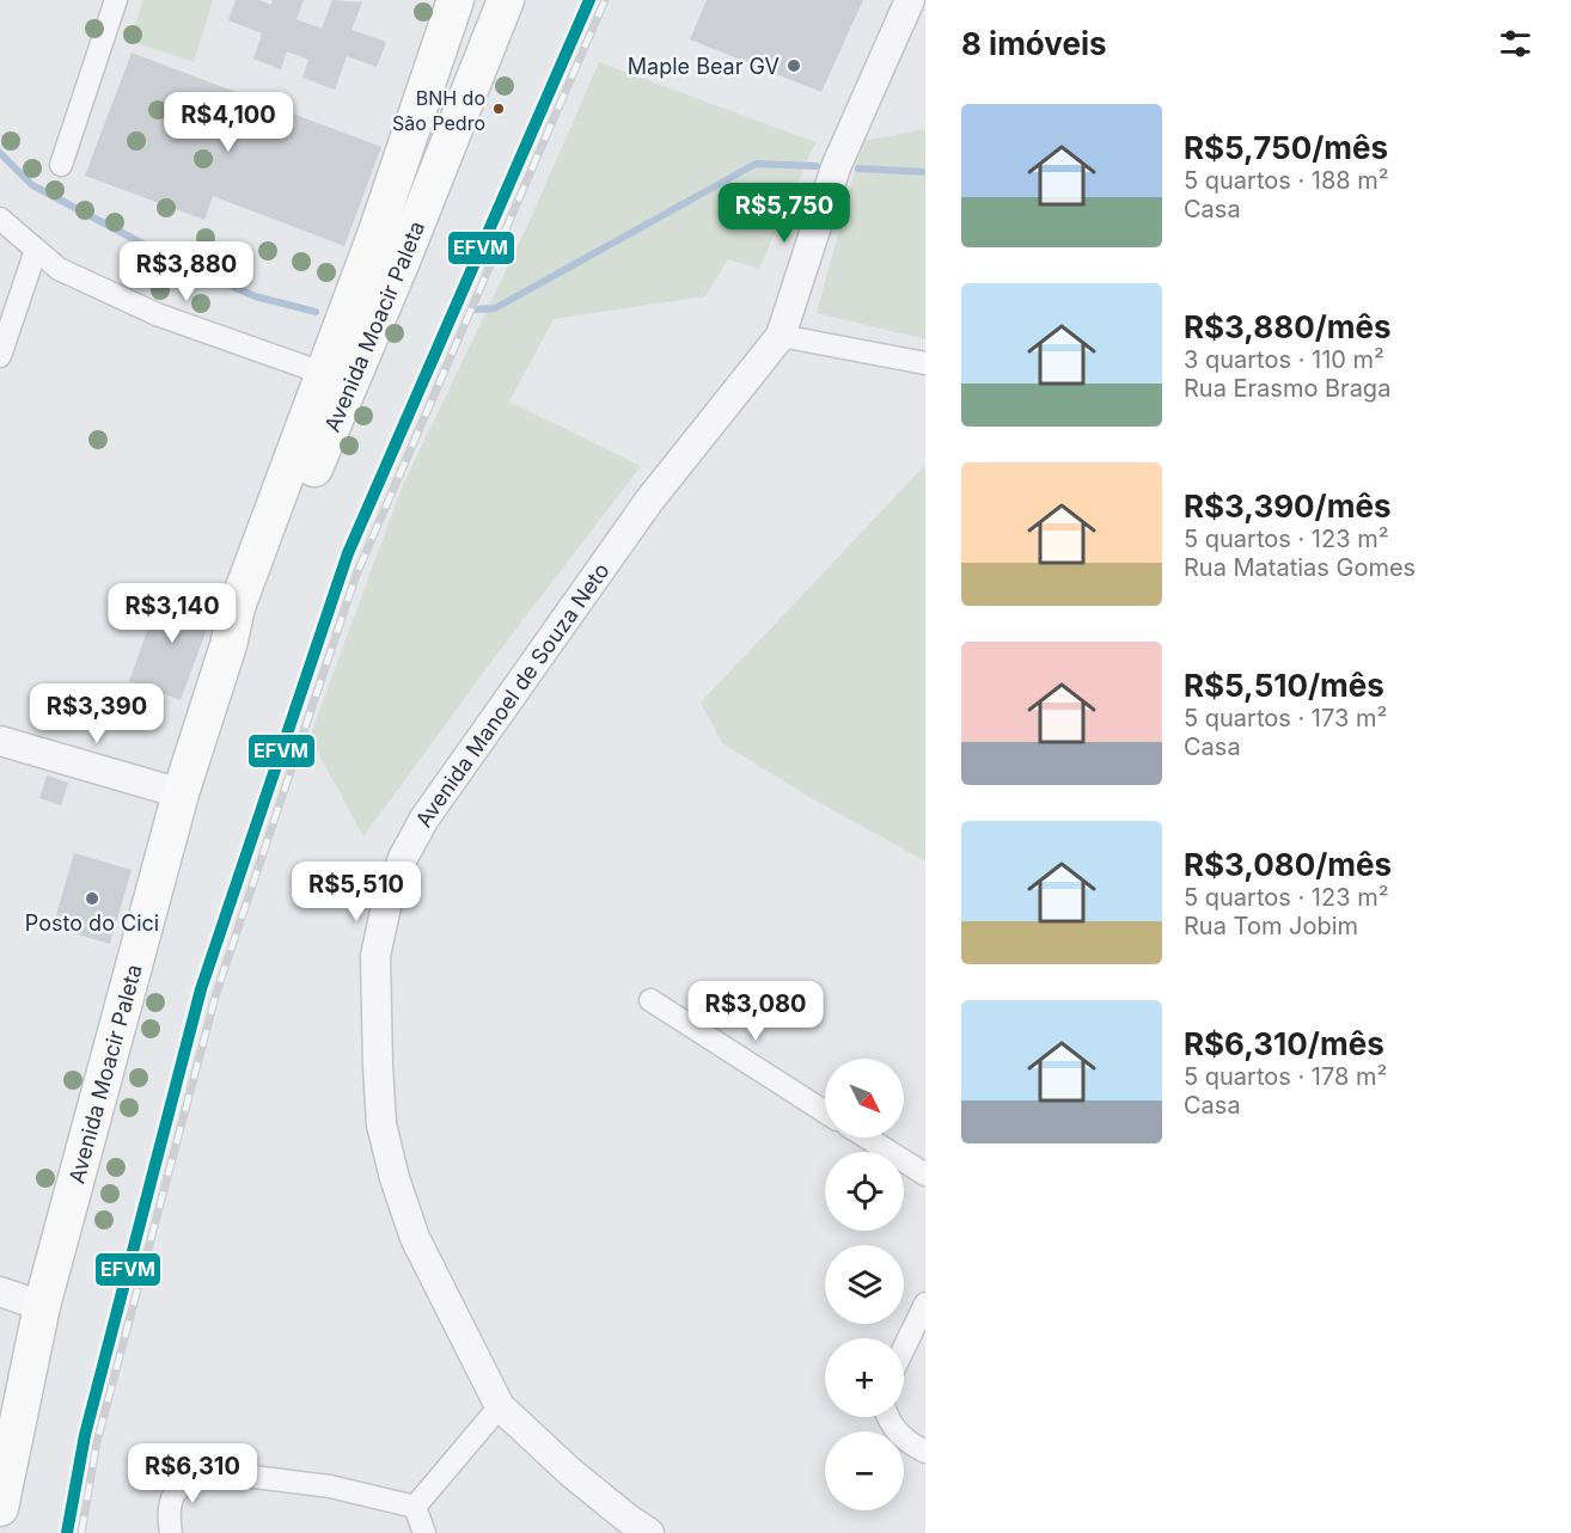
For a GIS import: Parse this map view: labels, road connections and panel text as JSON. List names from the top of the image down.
{
  "streets": {
    "main road": ["Avenida Moacir Paleta"],
    "street": ["Avenida Manoel de Souza Neto"]
  },
  "places": ["Maple Bear GV", "BNH do São Pedro", "Posto do Cici"],
  "lines": ["transit line EFVM"],
  "north": "bottom right",
  "page": {
    "heading": "8 imóveis",
    "list": [
      {
        "name": "R$5,750/mês",
        "note": "5 quartos · 188 m² · Casa"
      },
      {
        "name": "R$3,880/mês",
        "note": "3 quartos · 110 m² · Rua Erasmo Braga"
      },
      {
        "name": "R$3,390/mês",
        "note": "5 quartos · 123 m² · Rua Matatias Gomes"
      },
      {
        "name": "R$5,510/mês",
        "note": "5 quartos · 173 m² · Casa"
      },
      {
        "name": "R$3,080/mês",
        "note": "5 quartos · 123 m² · Rua Tom Jobim"
      },
      {
        "name": "R$6,310/mês",
        "note": "5 quartos · 178 m² · Casa"
      }
    ],
    "price": [
      "R$4,100",
      "R$5,750",
      "R$3,880",
      "R$3,140",
      "R$3,390",
      "R$5,510",
      "R$3,080",
      "R$6,310"
    ],
    "map_buttons": ["+", "−"]
  }
}
